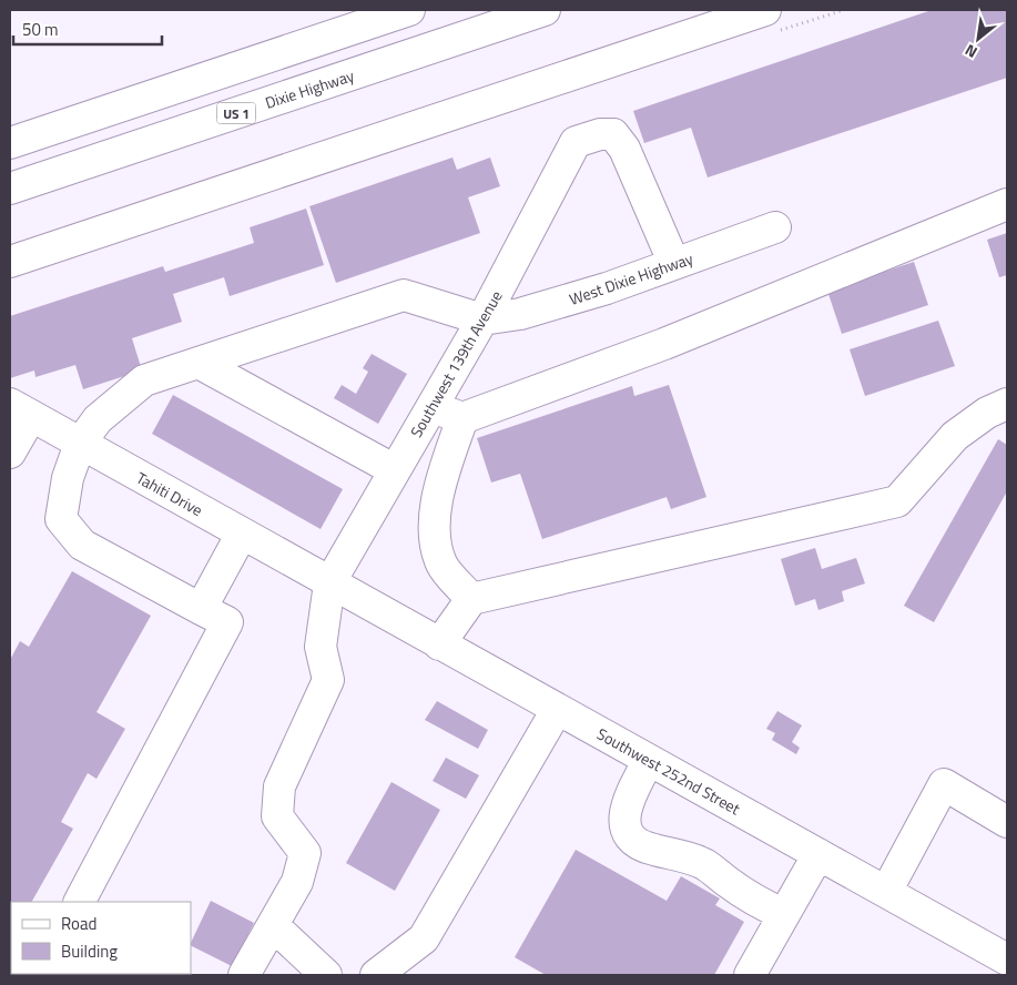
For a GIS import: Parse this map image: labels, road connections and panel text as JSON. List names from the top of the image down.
{
  "streets": {
    "main road": [
      "Dixie Highway",
      "US 1",
      "West Dixie Highway",
      "Southwest 139th Avenue",
      "Tahiti Drive",
      "Southwest 252nd Street"
    ]
  },
  "crossings": [
    ["West Dixie Highway", "Southwest 139th Avenue"],
    ["Southwest 139th Avenue", "Tahiti Drive"],
    ["Southwest 139th Avenue", "Southwest 252nd Street"],
    ["Tahiti Drive", "Southwest 252nd Street"]
  ],
  "legend": ["Road", "Building"],
  "scale_bar": "50 m",
  "north": "bottom left"
}
